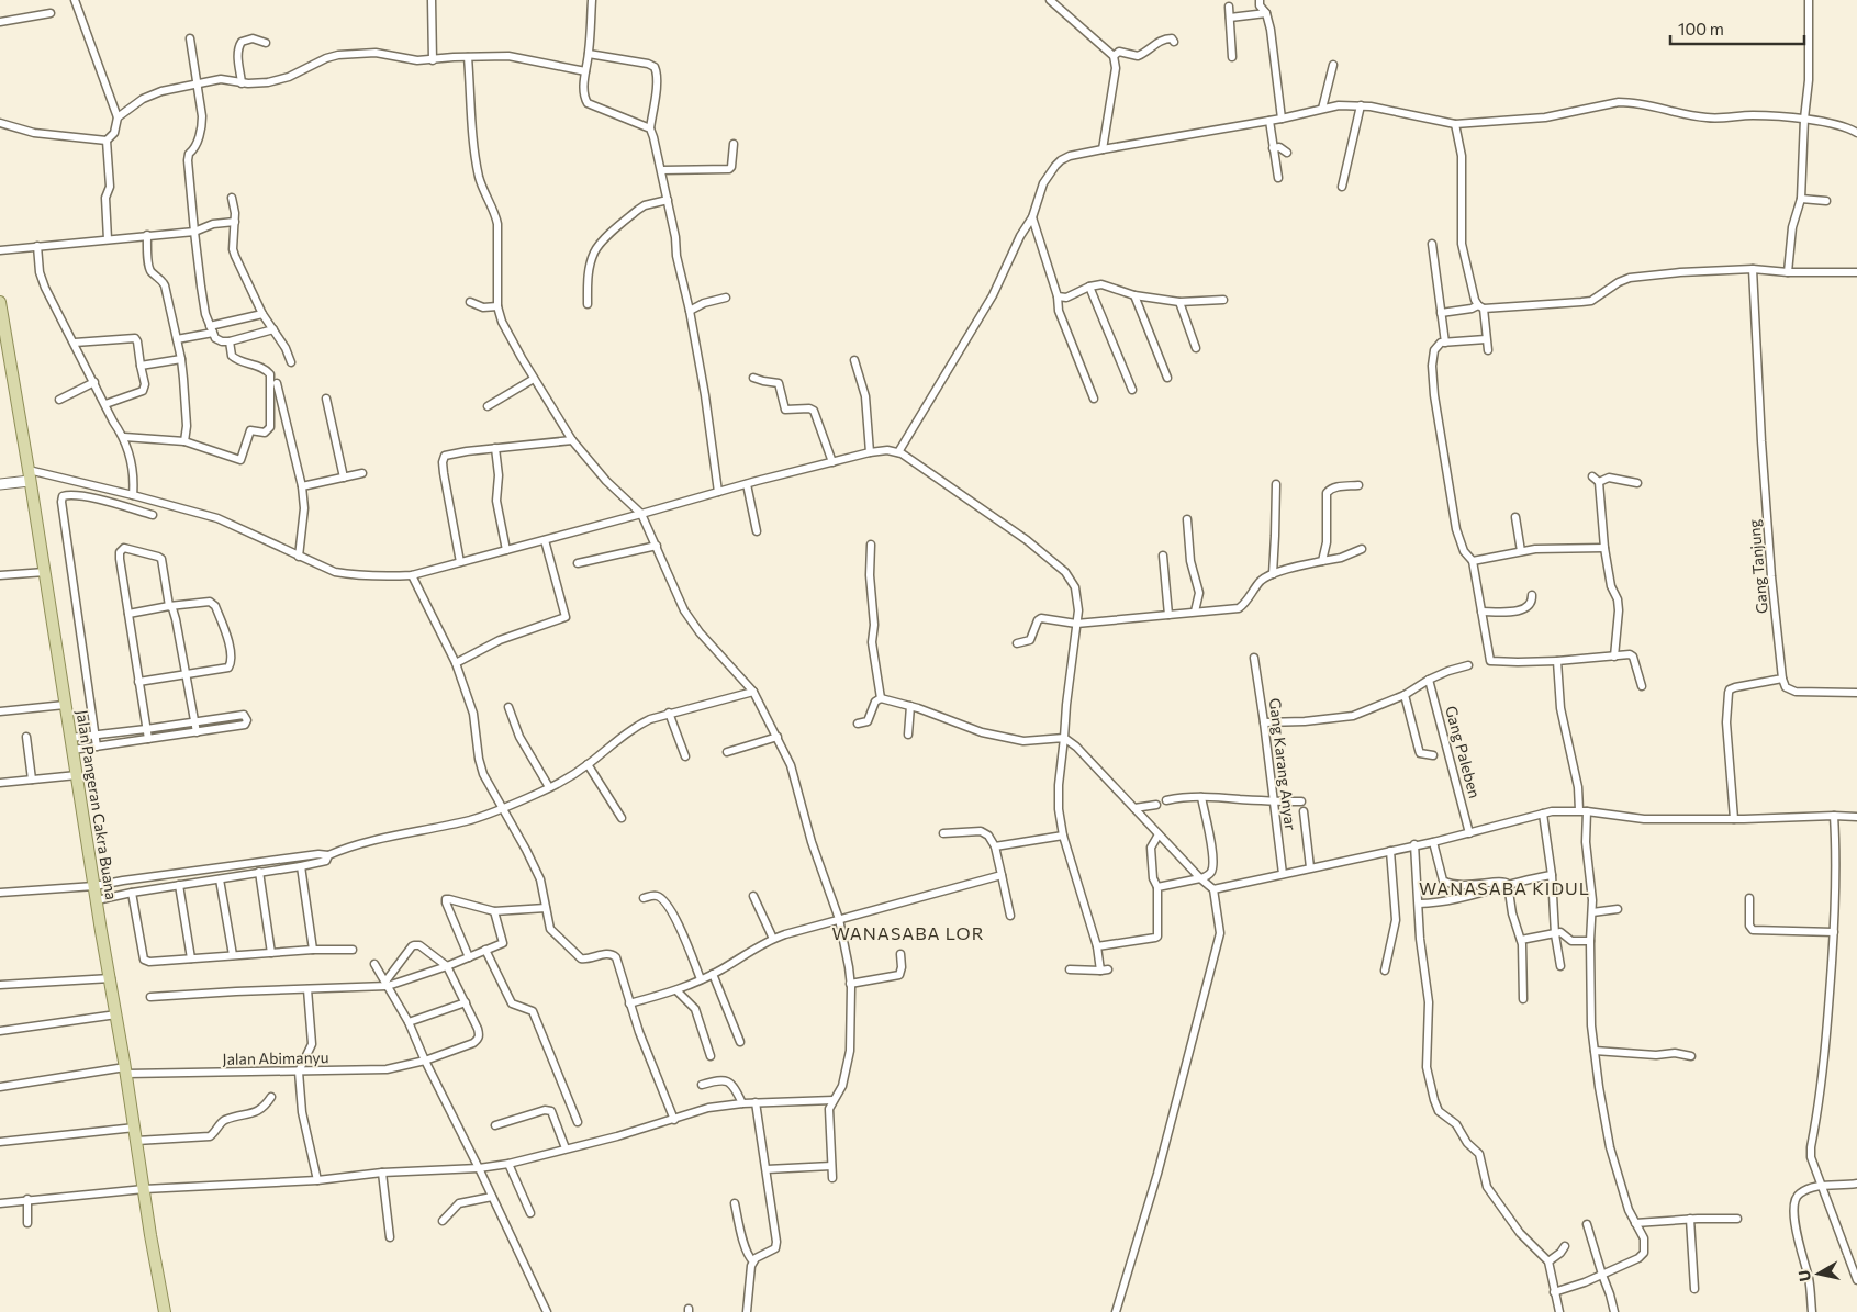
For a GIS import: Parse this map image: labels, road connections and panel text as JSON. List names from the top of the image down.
{
  "streets": {
    "main road": ["Jalan Pangeran Cakra Buana"],
    "street": [
      "Gang Tanjung",
      "Gang Paleben",
      "Gang Karang Anyar",
      "Jalan Abimanyu"
    ]
  },
  "crossings": [
    ["Jalan Pangeran Cakra Buana", "Jalan Abimanyu"]
  ],
  "districts": ["WANASABA KIDUL", "WANASABA LOR"],
  "scale_bar": "100 m",
  "north": "left"
}
